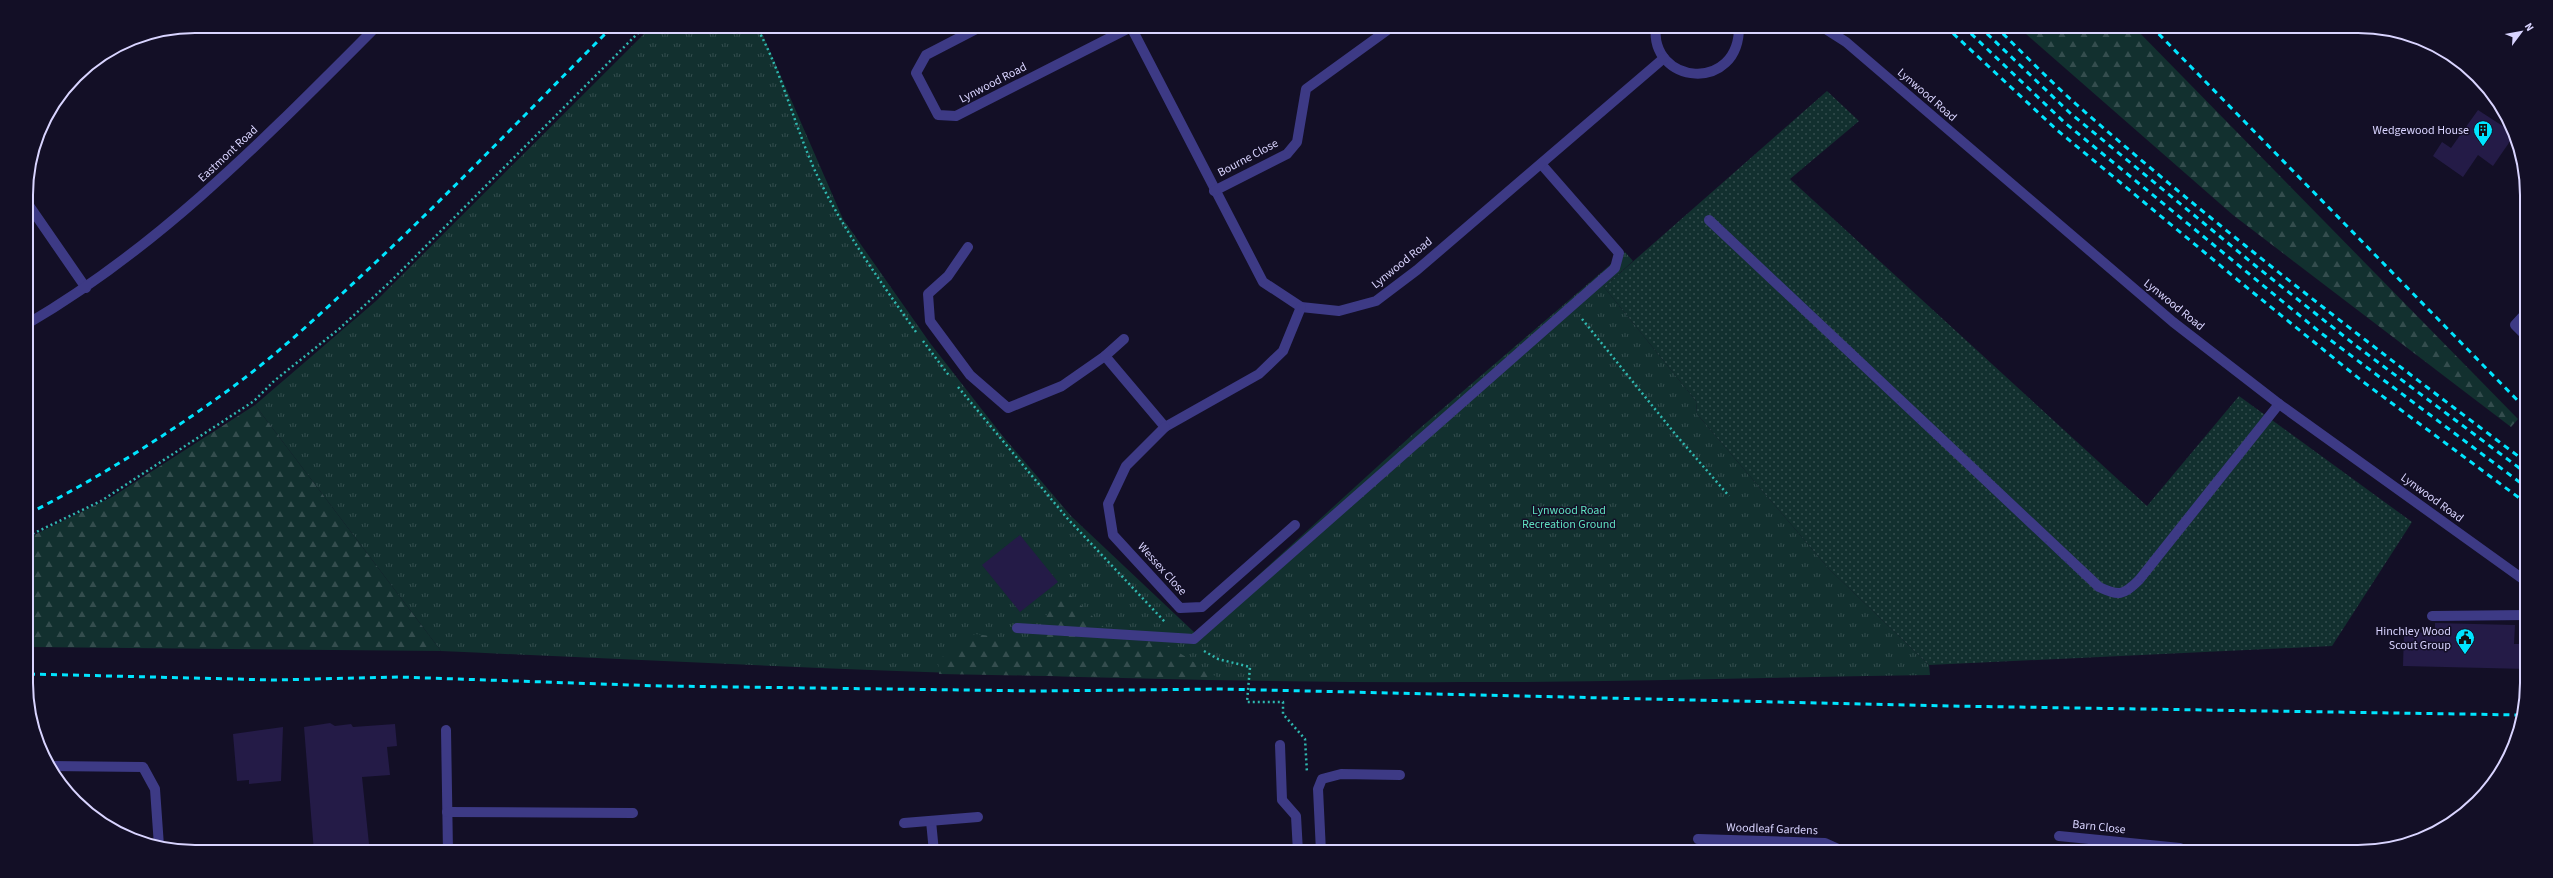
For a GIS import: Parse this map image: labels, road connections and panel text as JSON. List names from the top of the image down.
{
  "streets": {
    "street": [
      "Lynwood Road",
      "Eastmont Road",
      "Bourne Close",
      "Wessex Close",
      "Barn Close",
      "Woodleaf Gardens"
    ]
  },
  "crossings": [
    ["Lynwood Road", "Bourne Close"],
    ["Lynwood Road", "Wessex Close"]
  ],
  "parks": ["Lynwood Road Recreation Ground"],
  "places": {
    "building": ["Wedgewood House"],
    "public building": ["Hinchley Wood Scout Group"]
  },
  "north": "top right"
}
